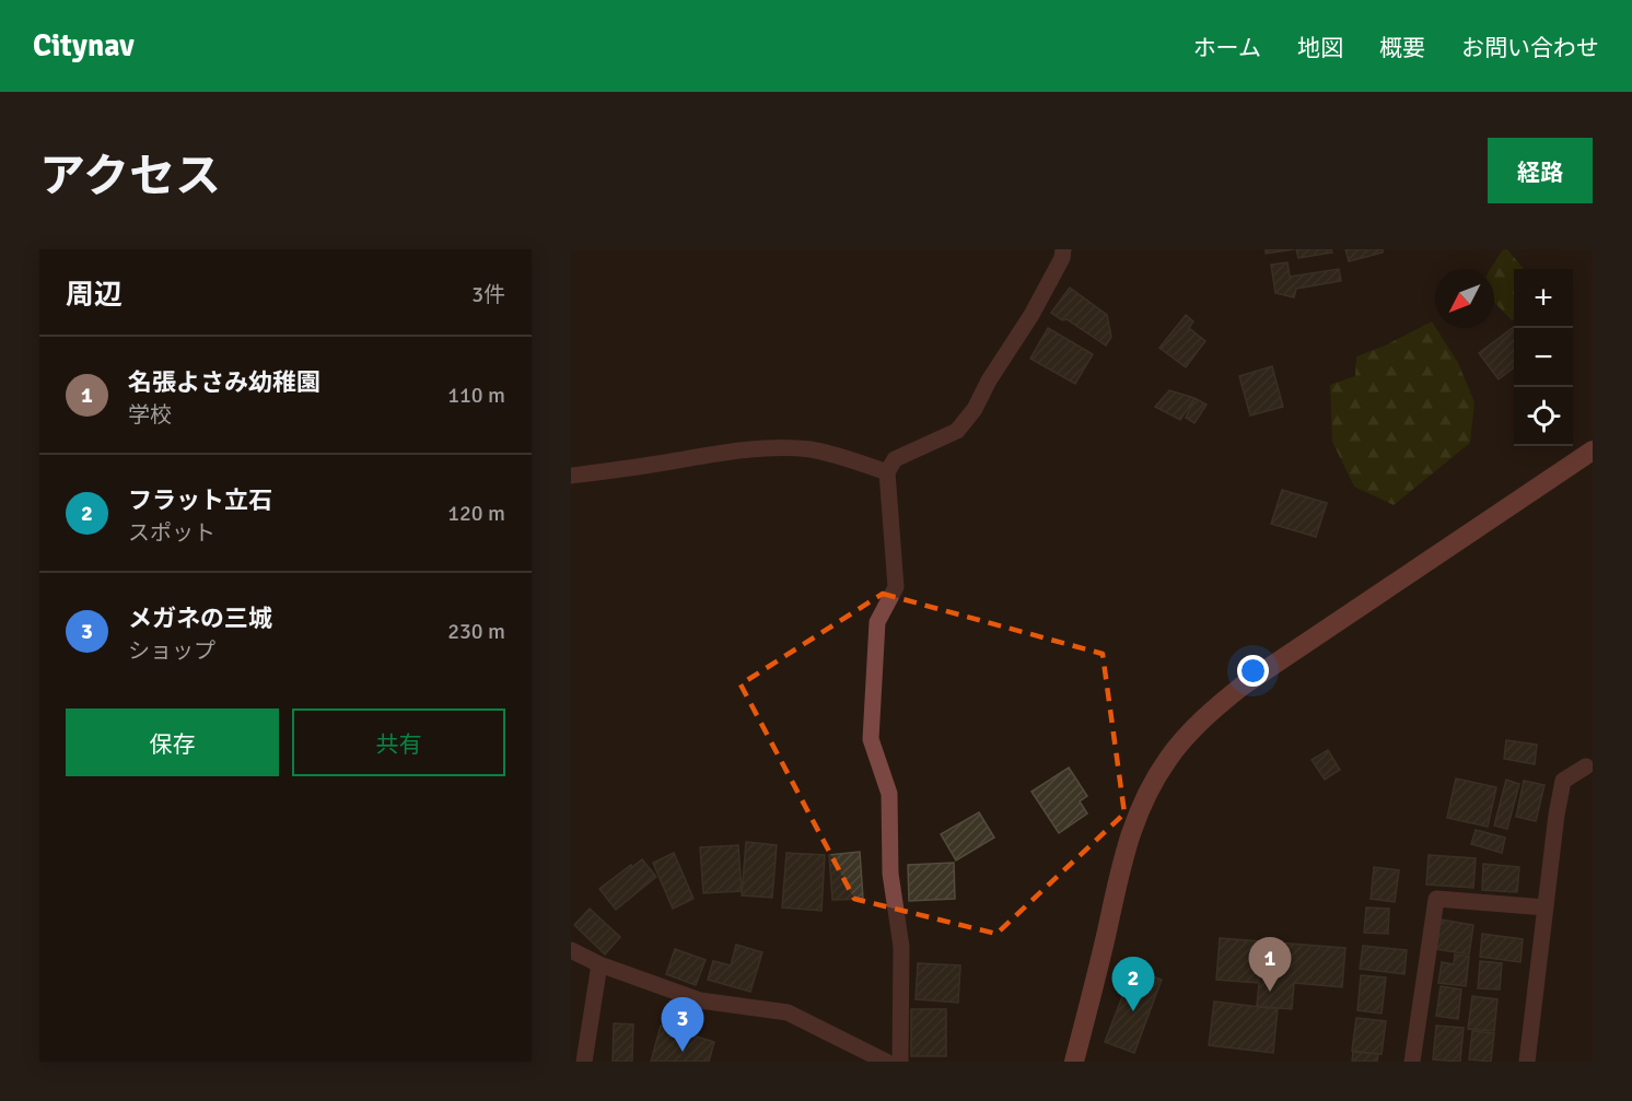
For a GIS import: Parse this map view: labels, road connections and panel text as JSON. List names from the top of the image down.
{
  "north": "bottom left",
  "page": {
    "header": "Citynav",
    "nav": [
      "ホーム",
      "地図",
      "概要",
      "お問い合わせ"
    ],
    "title": "アクセス",
    "buttons": [
      "経路",
      ["保存", "共有"]
    ],
    "heading": ["周辺", "3件"],
    "map_buttons": ["+", "−"],
    "list": [
      {
        "mark": "1",
        "name": "名張よさみ幼稚園",
        "note": "学校",
        "value": "110 m"
      },
      {
        "mark": "2",
        "name": "フラット立石",
        "note": "スポット",
        "value": "120 m"
      },
      {
        "mark": "3",
        "name": "メガネの三城",
        "note": "ショップ",
        "value": "230 m"
      }
    ],
    "pins": ["1", "2", "3"]
  }
}
